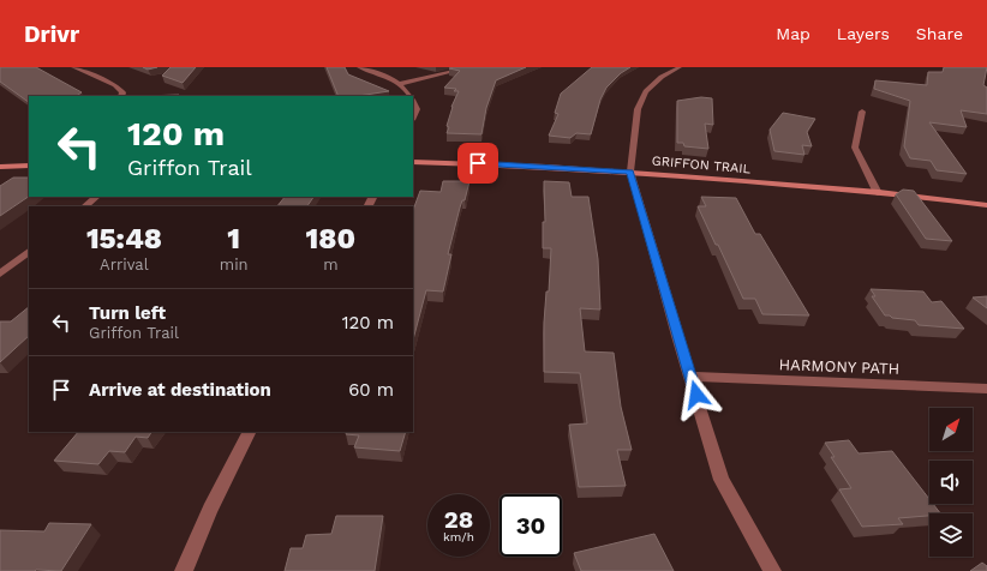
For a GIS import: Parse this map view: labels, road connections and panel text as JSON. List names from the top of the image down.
{
  "streets": {
    "street": ["GRIFFON TRAIL", "HARMONY PATH"]
  },
  "north": "top right",
  "page": {
    "header": "Drivr",
    "nav": ["Map", "Layers", "Share"],
    "turn": ["120 m", "Griffon Trail"],
    "eta": [
      "15:48",
      "Arrival",
      "1",
      "min",
      "180",
      "m"
    ],
    "list": [
      {
        "name": "Turn left",
        "note": "Griffon Trail",
        "value": "120 m"
      },
      {
        "name": "Arrive at destination",
        "value": "60 m"
      }
    ],
    "speed": "28 km/h",
    "limit": "30"
  }
}
